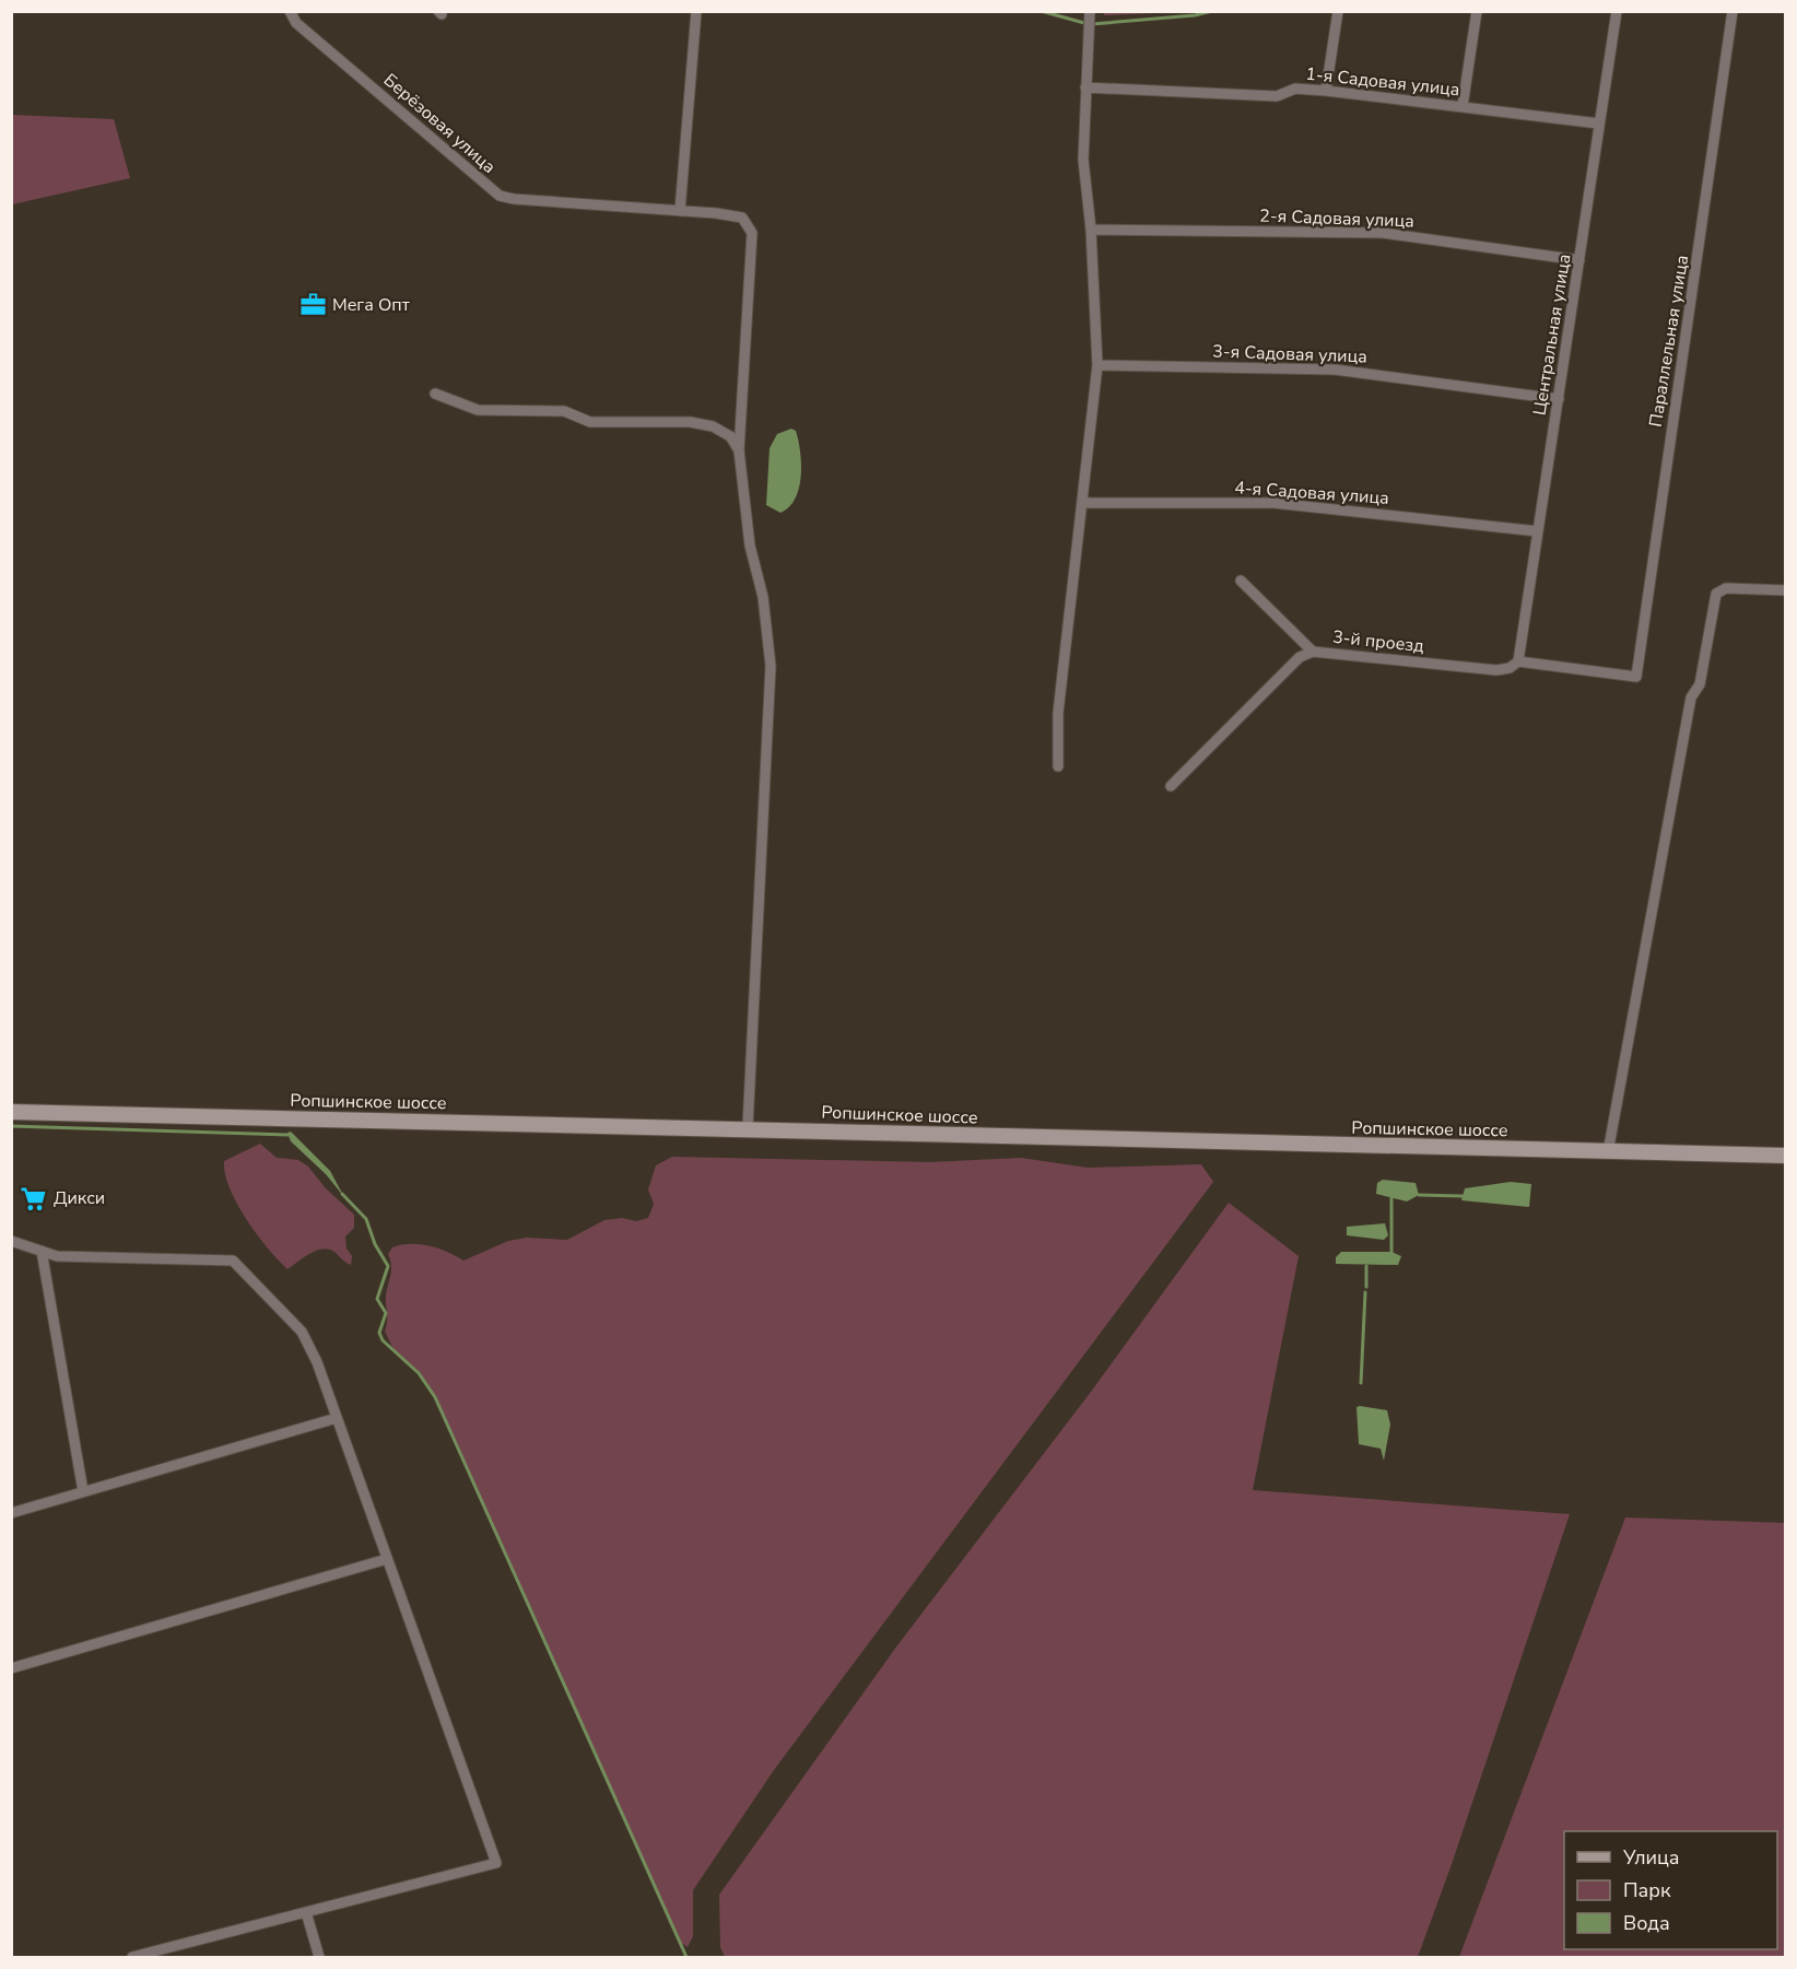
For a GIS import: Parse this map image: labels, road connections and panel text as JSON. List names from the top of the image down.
{
  "streets": {
    "main road": ["Ропшинское шоссе"],
    "street": [
      "1-я Садовая улица",
      "Берёзовая улица",
      "2-я Садовая улица",
      "Центральная улица",
      "Параллельная улица",
      "3-я Садовая улица",
      "4-я Садовая улица",
      "3-й проезд"
    ]
  },
  "crossings": [
    ["1-я Садовая улица", "Центральная улица"],
    ["2-я Садовая улица", "Центральная улица"],
    ["Центральная улица", "Параллельная улица"],
    ["Центральная улица", "3-я Садовая улица"],
    ["Центральная улица", "4-я Садовая улица"],
    ["Центральная улица", "3-й проезд"],
    ["Параллельная улица", "3-й проезд"]
  ],
  "places": {
    "office": ["Мега Опт"],
    "supermarket": ["Дикси"]
  },
  "legend": ["Улица", "Парк", "Вода"]
}
